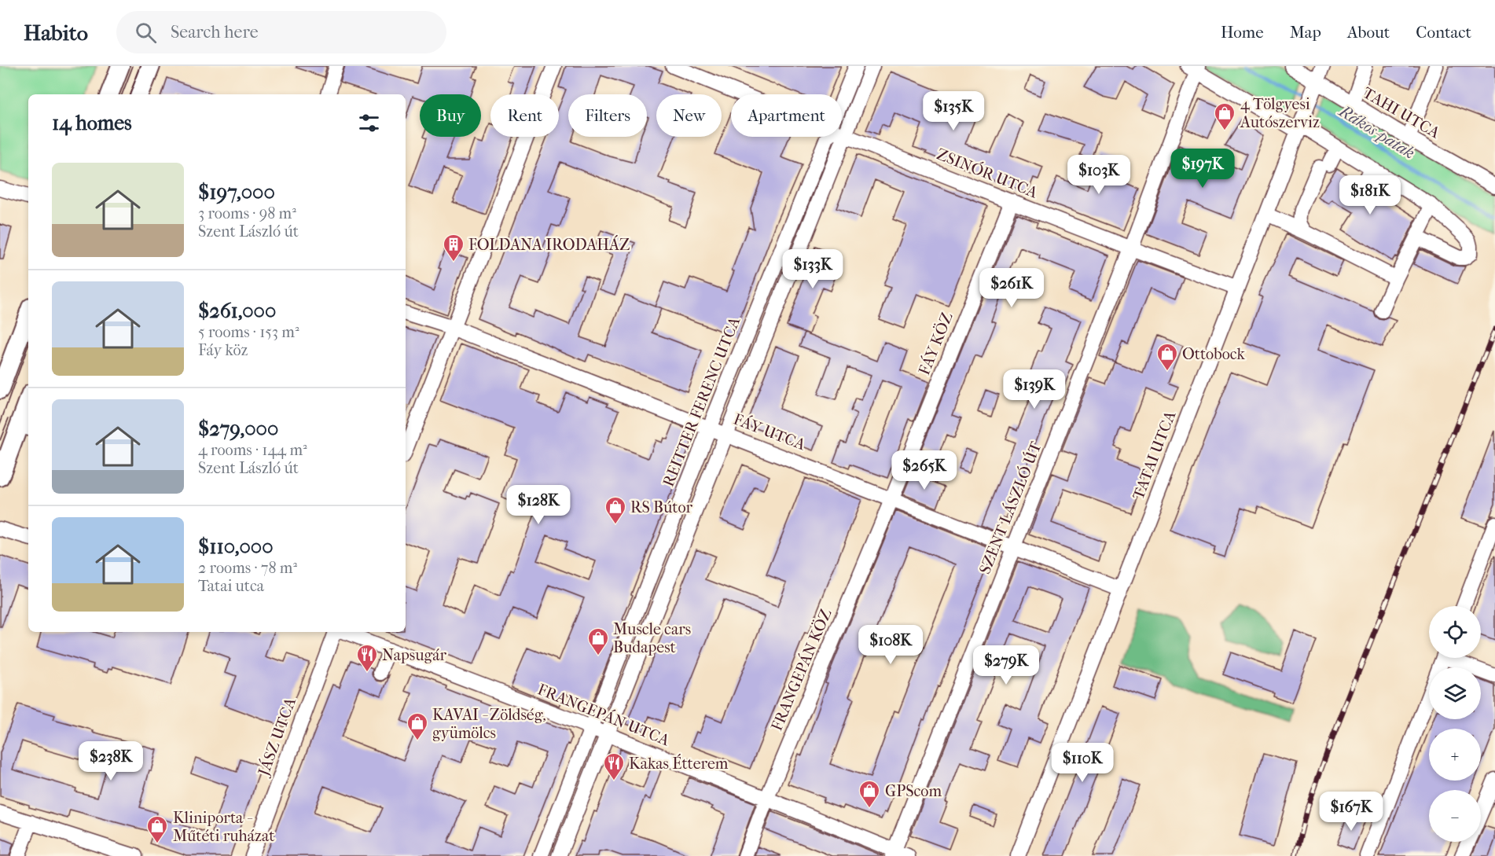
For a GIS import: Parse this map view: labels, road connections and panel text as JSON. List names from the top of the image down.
{
  "streets": {
    "street": [
      "TAHI UTCA",
      "ZSINÓR UTCA",
      "FÁY KÖZ",
      "REITTER FERENC UTCA",
      "FÁY UTCA",
      "TATAI UTCA",
      "SZENT LÁSZLÓ ÚT",
      "FRANGEPÁN KÖZ",
      "FRANGEPÁN UTCA",
      "JÁSZ UTCA"
    ]
  },
  "crossings": [
    ["TAHI UTCA", "TATAI UTCA"],
    ["ZSINÓR UTCA", "FÁY KÖZ"],
    ["ZSINÓR UTCA", "TATAI UTCA"],
    ["ZSINÓR UTCA", "SZENT LÁSZLÓ ÚT"],
    ["FÁY KÖZ", "FÁY UTCA"],
    ["FÁY KÖZ", "FRANGEPÁN KÖZ"],
    ["REITTER FERENC UTCA", "FÁY UTCA"],
    ["REITTER FERENC UTCA", "FRANGEPÁN UTCA"],
    ["FÁY UTCA", "TATAI UTCA"],
    ["FÁY UTCA", "SZENT LÁSZLÓ ÚT"],
    ["FÁY UTCA", "FRANGEPÁN KÖZ"],
    ["SZENT LÁSZLÓ ÚT", "FRANGEPÁN UTCA"],
    ["FRANGEPÁN KÖZ", "FRANGEPÁN UTCA"]
  ],
  "water": ["Rákos-patak"],
  "places": {
    "shop": [
      "4 Tölgyesi Autószerviz",
      "Ottobock",
      "RS Bútor",
      "Muscle cars Budapest",
      "KAVAI - Zöldség, gyümölcs",
      "GPScom",
      "Kliniporta - Műtéti ruházat"
    ],
    "building": ["FOLDANA IRODAHÁZ"],
    "restaurant": ["Napsugár", "Kakas Étterem"]
  },
  "page": {
    "header": "Habito",
    "search": "Search here",
    "nav": [
      "Home",
      "Map",
      "About",
      "Contact"
    ],
    "price": [
      "$135K",
      "$197K",
      "$103K",
      "$181K",
      "$133K",
      "$261K",
      "$139K",
      "$265K",
      "$128K",
      "$108K",
      "$279K",
      "$238K",
      "$110K",
      "$167K"
    ],
    "chip": [
      "Buy",
      "Rent",
      "Filters",
      "New",
      "Apartment"
    ],
    "heading": "14 homes",
    "list": [
      {
        "name": "$197,000",
        "note": "3 rooms · 98 m² · Szent László út"
      },
      {
        "name": "$261,000",
        "note": "5 rooms · 153 m² · Fáy köz"
      },
      {
        "name": "$279,000",
        "note": "4 rooms · 144 m² · Szent László út"
      },
      {
        "name": "$110,000",
        "note": "2 rooms · 78 m² · Tatai utca"
      }
    ],
    "map_buttons": ["+", "−"]
  }
}
